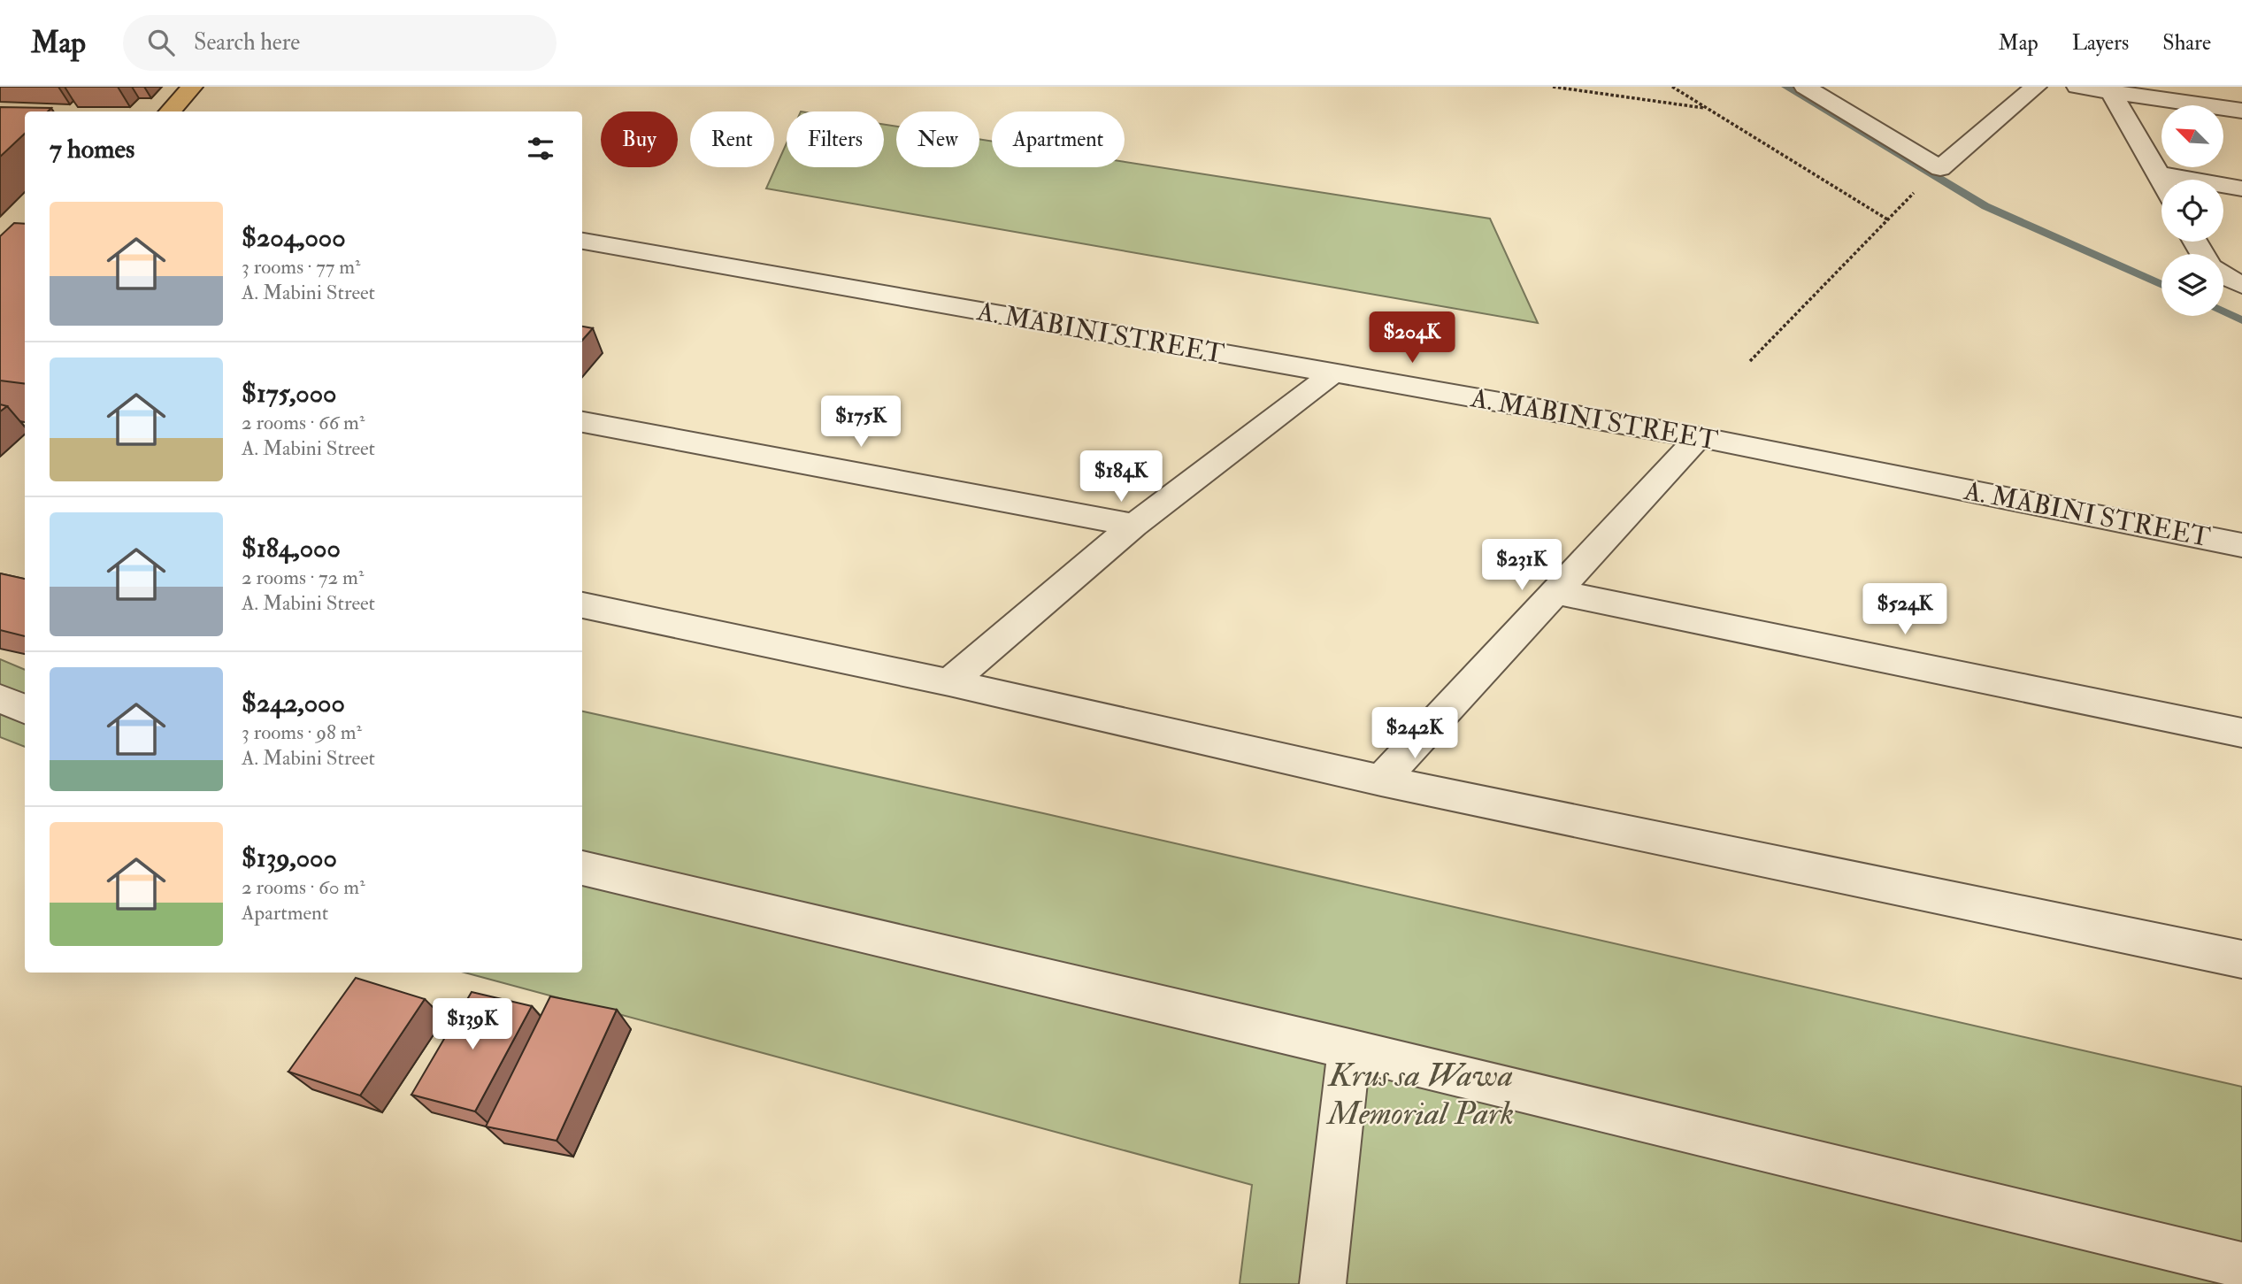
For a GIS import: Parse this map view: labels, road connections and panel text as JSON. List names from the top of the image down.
{
  "streets": {
    "street": ["A. MABINI STREET"]
  },
  "parks": ["Krus sa Wawa Memorial Park"],
  "north": "top left",
  "page": {
    "header": "Map",
    "search": "Search here",
    "nav": ["Map", "Layers", "Share"],
    "chip": [
      "Buy",
      "Rent",
      "Filters",
      "New",
      "Apartment"
    ],
    "heading": "7 homes",
    "list": [
      {
        "name": "$204,000",
        "note": "3 rooms · 77 m² · A. Mabini Street"
      },
      {
        "name": "$175,000",
        "note": "2 rooms · 66 m² · A. Mabini Street"
      },
      {
        "name": "$184,000",
        "note": "2 rooms · 72 m² · A. Mabini Street"
      },
      {
        "name": "$242,000",
        "note": "3 rooms · 98 m² · A. Mabini Street"
      },
      {
        "name": "$139,000",
        "note": "2 rooms · 60 m² · Apartment"
      }
    ],
    "price": [
      "$204K",
      "$175K",
      "$184K",
      "$231K",
      "$524K",
      "$242K",
      "$139K"
    ]
  }
}
